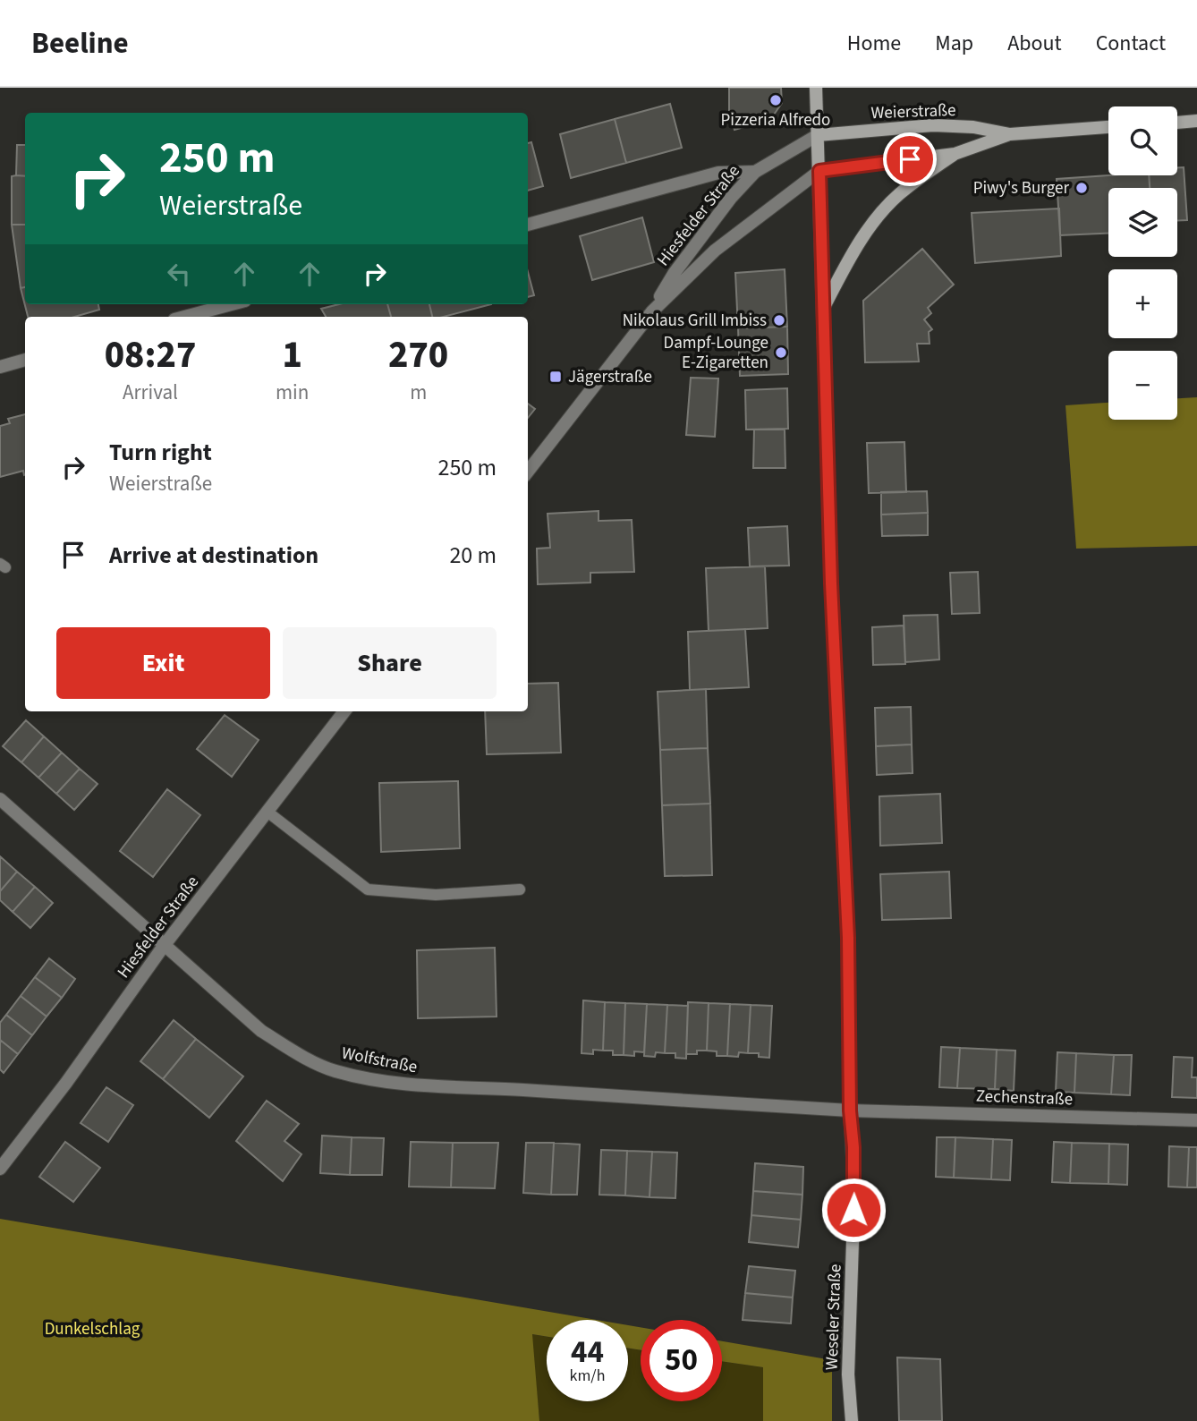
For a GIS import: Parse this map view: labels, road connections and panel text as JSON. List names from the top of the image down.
{
  "streets": {
    "main road": ["Weierstraße", "Weseler Straße"],
    "street": ["Hiesfelder Straße", "Wolfstraße", "Zechenstraße"]
  },
  "crossings": [
    ["Weierstraße", "Hiesfelder Straße"],
    ["Weierstraße", "Weseler Straße"],
    ["Hiesfelder Straße", "Wolfstraße"],
    ["Hiesfelder Straße", "Weseler Straße"],
    ["Wolfstraße", "Zechenstraße"],
    ["Wolfstraße", "Weseler Straße"],
    ["Zechenstraße", "Weseler Straße"]
  ],
  "parks": ["Dunkelschlag"],
  "places": {
    "other": [
      "Pizzeria Alfredo",
      "Piwy's Burger",
      "Nikolaus Grill Imbiss",
      "Dampf-Lounge E-Zigaretten"
    ],
    "transit": ["Jägerstraße"]
  },
  "page": {
    "header": "Beeline",
    "nav": [
      "Home",
      "Map",
      "About",
      "Contact"
    ],
    "map_buttons": ["+", "−"],
    "turn": ["250 m", "Weierstraße"],
    "eta": [
      "08:27",
      "Arrival",
      "1",
      "min",
      "270",
      "m"
    ],
    "list": [
      {
        "name": "Turn right",
        "note": "Weierstraße",
        "value": "250 m"
      },
      {
        "name": "Arrive at destination",
        "value": "20 m"
      }
    ],
    "buttons": ["Exit", "Share"],
    "speed": "44 km/h",
    "limit": "50"
  }
}
